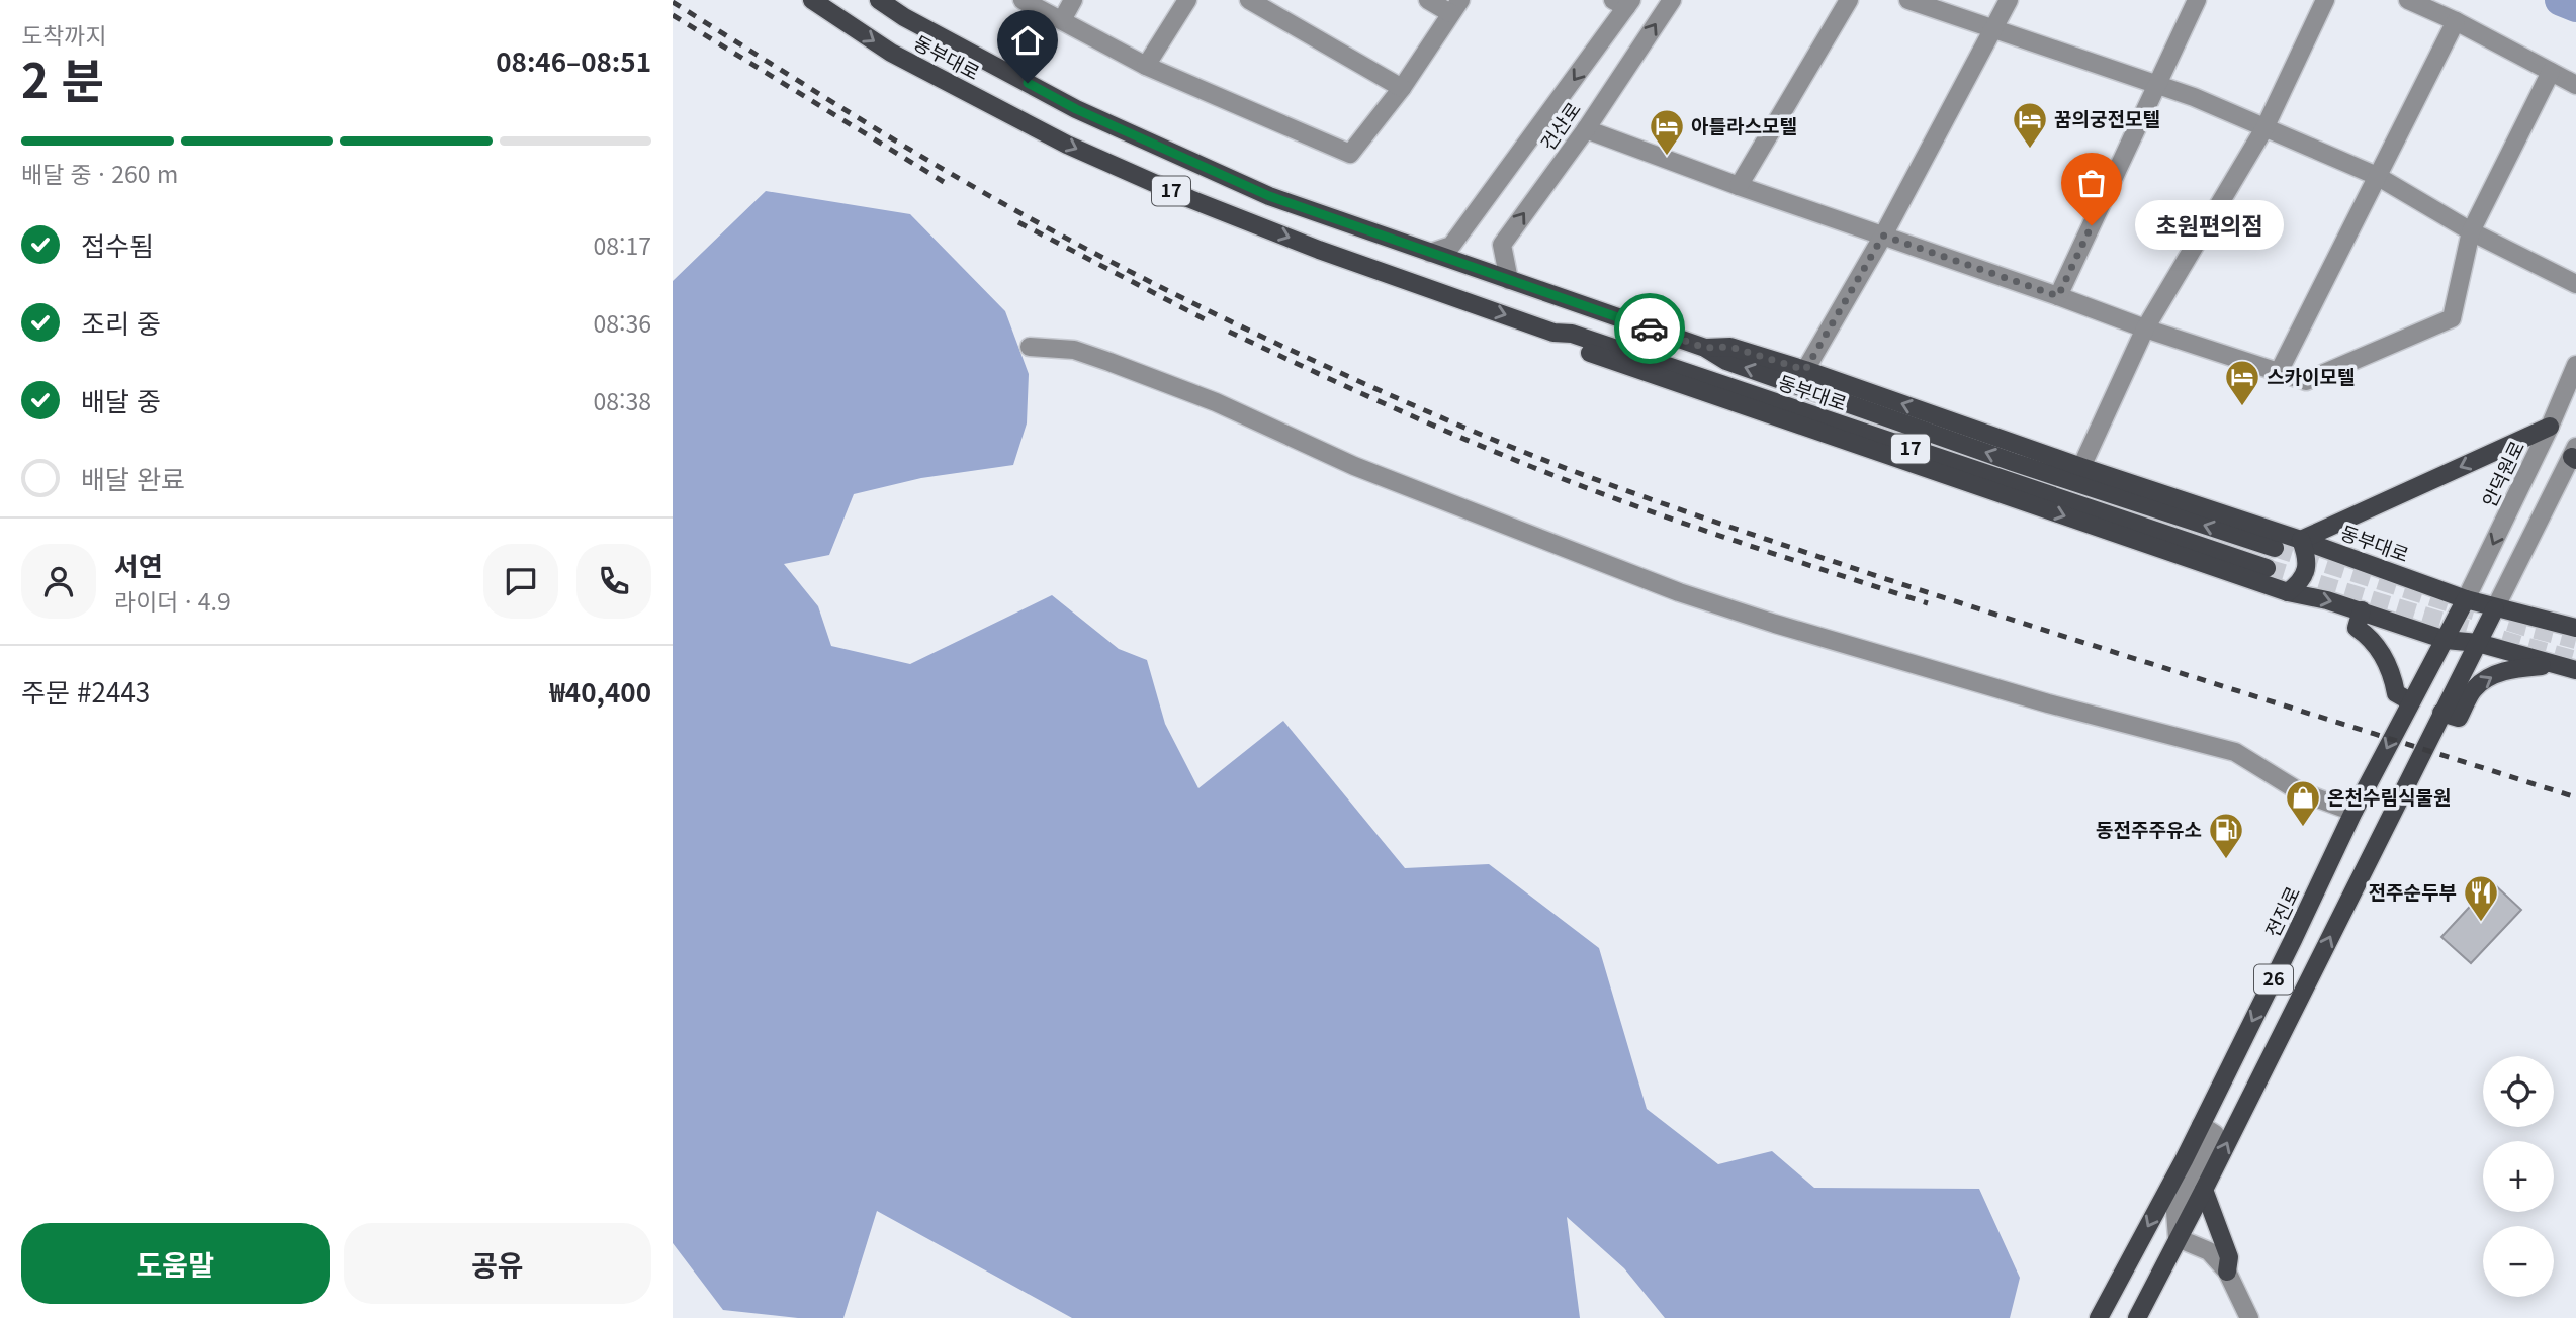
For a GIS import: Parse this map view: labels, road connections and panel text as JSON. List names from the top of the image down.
{
  "streets": {
    "main road": [
      "동부대로",
      "17",
      "전진로",
      "26"
    ],
    "street": ["건산로", "안덕원로"]
  },
  "crossings": [
    ["동부대로", "건산로"],
    ["동부대로", "안덕원로"],
    ["동부대로", "전진로"],
    ["안덕원로", "전진로"]
  ],
  "places": {
    "hotel": ["꿈의궁전모텔", "아틀라스모텔", "스카이모텔"],
    "other": ["초원편의점"],
    "shop": ["온천수림식물원"],
    "fuel station": ["동전주주유소"],
    "restaurant": ["전주순두부"]
  },
  "page": {
    "heading": ["2 분", "도착까지", "08:46–08:51"],
    "panel": [
      "서연",
      "라이더 · 4.9",
      "주문 #2443",
      "₩40,400"
    ],
    "bar": "배달 중 · 260 m",
    "bubble": "초원편의점",
    "list": [
      ["접수됨", "08:17"],
      ["조리 중", "08:36"],
      ["배달 중", "08:38"],
      "배달 완료"
    ],
    "map_buttons": ["+", "−"],
    "buttons": ["도움말", "공유"]
  }
}
